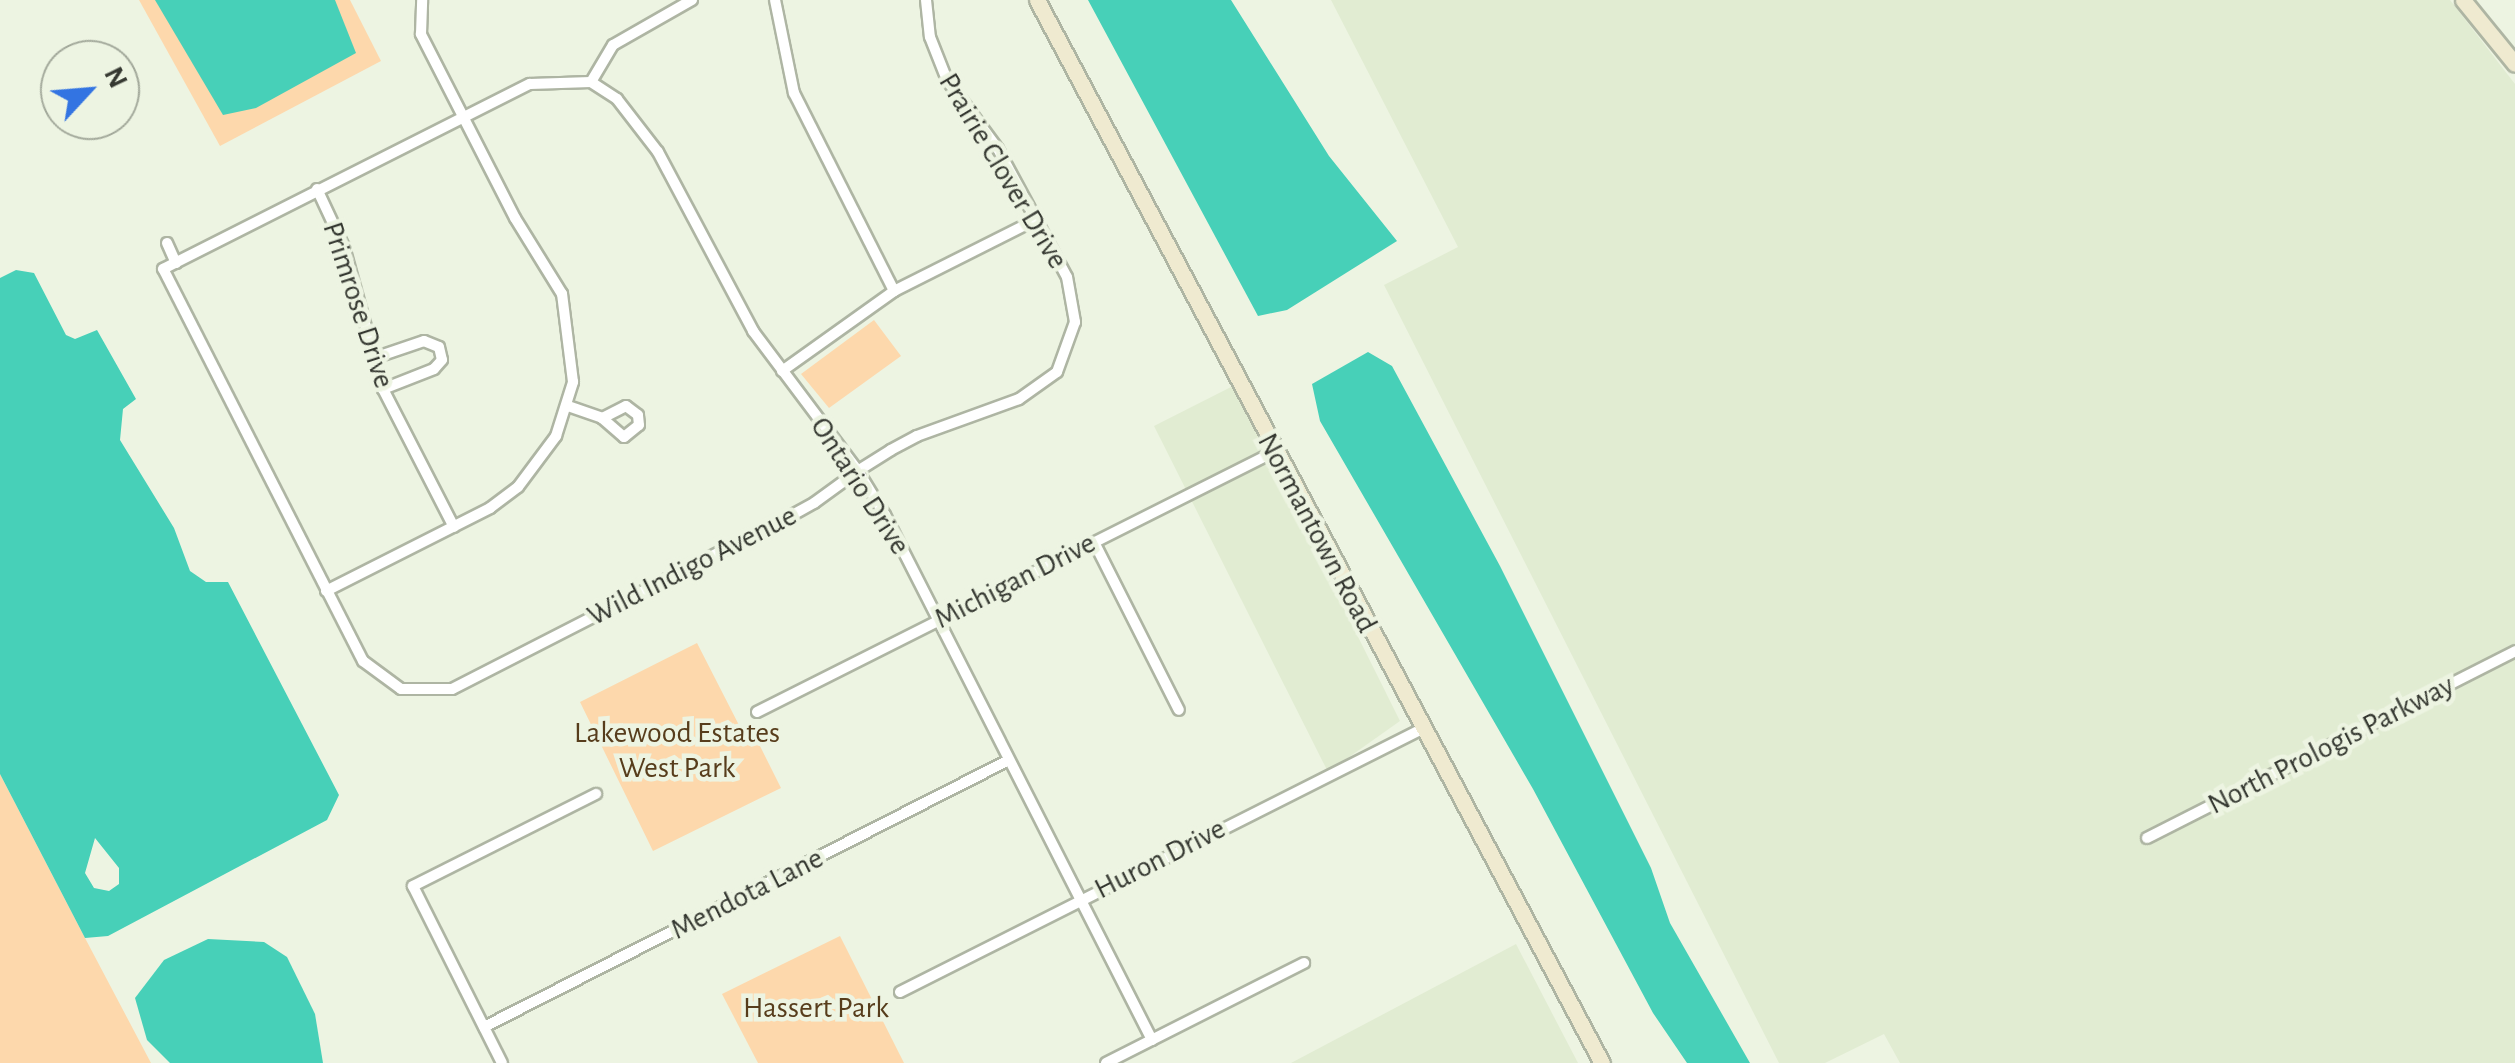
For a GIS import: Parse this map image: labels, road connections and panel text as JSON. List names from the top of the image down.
{
  "streets": {
    "street": [
      "Prairie Clover Drive",
      "Primrose Drive",
      "Ontario Drive",
      "Normantown Road",
      "Wild Indigo Avenue",
      "Michigan Drive",
      "North Prologis Parkway",
      "Huron Drive",
      "Mendota Lane"
    ]
  },
  "crossings": [
    ["Prairie Clover Drive", "Wild Indigo Avenue"],
    ["Ontario Drive", "Wild Indigo Avenue"],
    ["Ontario Drive", "Michigan Drive"],
    ["Ontario Drive", "Huron Drive"],
    ["Ontario Drive", "Mendota Lane"],
    ["Normantown Road", "Michigan Drive"],
    ["Normantown Road", "Huron Drive"]
  ],
  "parks": ["Lakewood Estates West Park", "Hassert Park"],
  "north": "top right"
}
